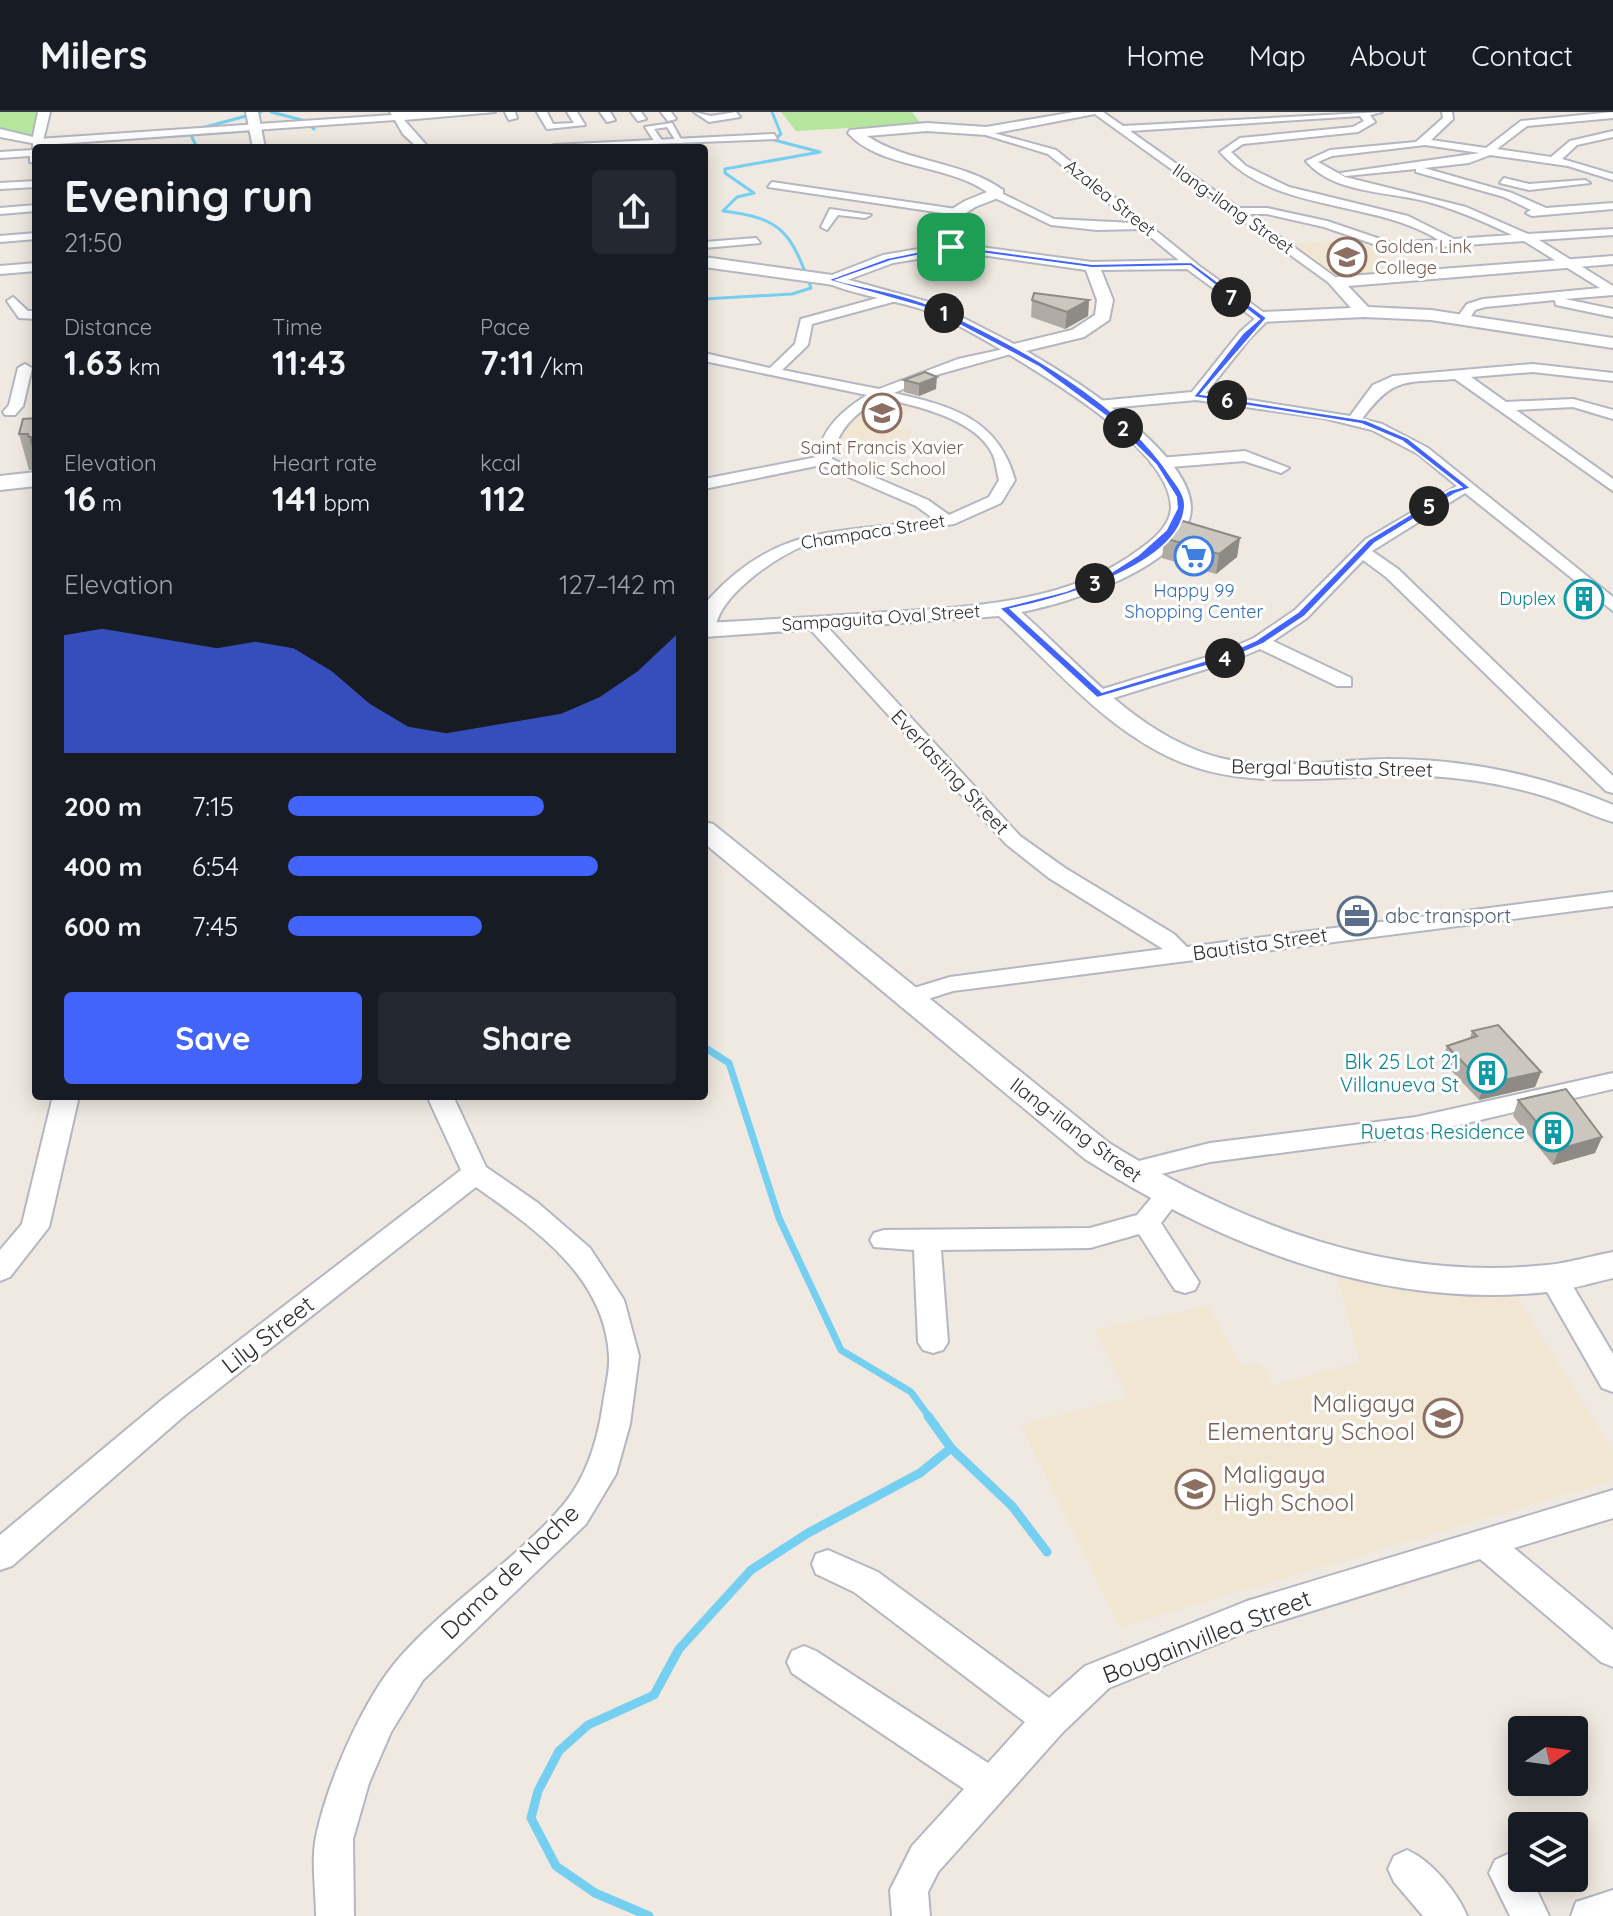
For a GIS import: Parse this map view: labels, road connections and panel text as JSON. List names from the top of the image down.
{
  "streets": {
    "main road": ["Sampaguita Oval Street"],
    "street": [
      "Azalea Street",
      "Ilang-ilang Street",
      "Champaca Street",
      "Bergal Bautista Street",
      "Everlasting Street",
      "Bautista Street",
      "Lily Street",
      "Dama de Noche",
      "Bougainvillea Street"
    ]
  },
  "crossings": [
    ["Ilang-ilang Street", "Bautista Street"],
    ["Sampaguita Oval Street", "Bergal Bautista Street"],
    ["Sampaguita Oval Street", "Everlasting Street"],
    ["Everlasting Street", "Bautista Street"],
    ["Lily Street", "Dama de Noche"]
  ],
  "places": {
    "school or university": [
      "Golden Link College",
      "Saint Francis Xavier Catholic School",
      "Maligaya Elementary School",
      "Maligaya High School"
    ],
    "supermarket": ["Happy 99 Shopping Center"],
    "building": ["Duplex", "Blk 25 Lot 21 Villanueva St", "Ruetas Residence"],
    "office": ["abc transport"]
  },
  "north": "right",
  "page": {
    "header": "Milers",
    "nav": [
      "Home",
      "Map",
      "About",
      "Contact"
    ],
    "heading": ["Evening run", "21:50"],
    "pins": [
      "7",
      "1",
      "6",
      "2",
      "5",
      "3",
      "4"
    ],
    "stats": [
      ["Distance", "1.63 km"],
      ["Time", "11:43"],
      ["Pace", "7:11 /km"],
      ["Elevation", "16 m"],
      ["Heart rate", "141 bpm"],
      ["kcal", "112"]
    ],
    "chart": ["Elevation", "127–142 m"],
    "list": [
      {
        "name": "200 m",
        "note": "7:15"
      },
      {
        "name": "400 m",
        "note": "6:54"
      },
      {
        "name": "600 m",
        "note": "7:45"
      }
    ],
    "buttons": ["Save", "Share"]
  }
}
